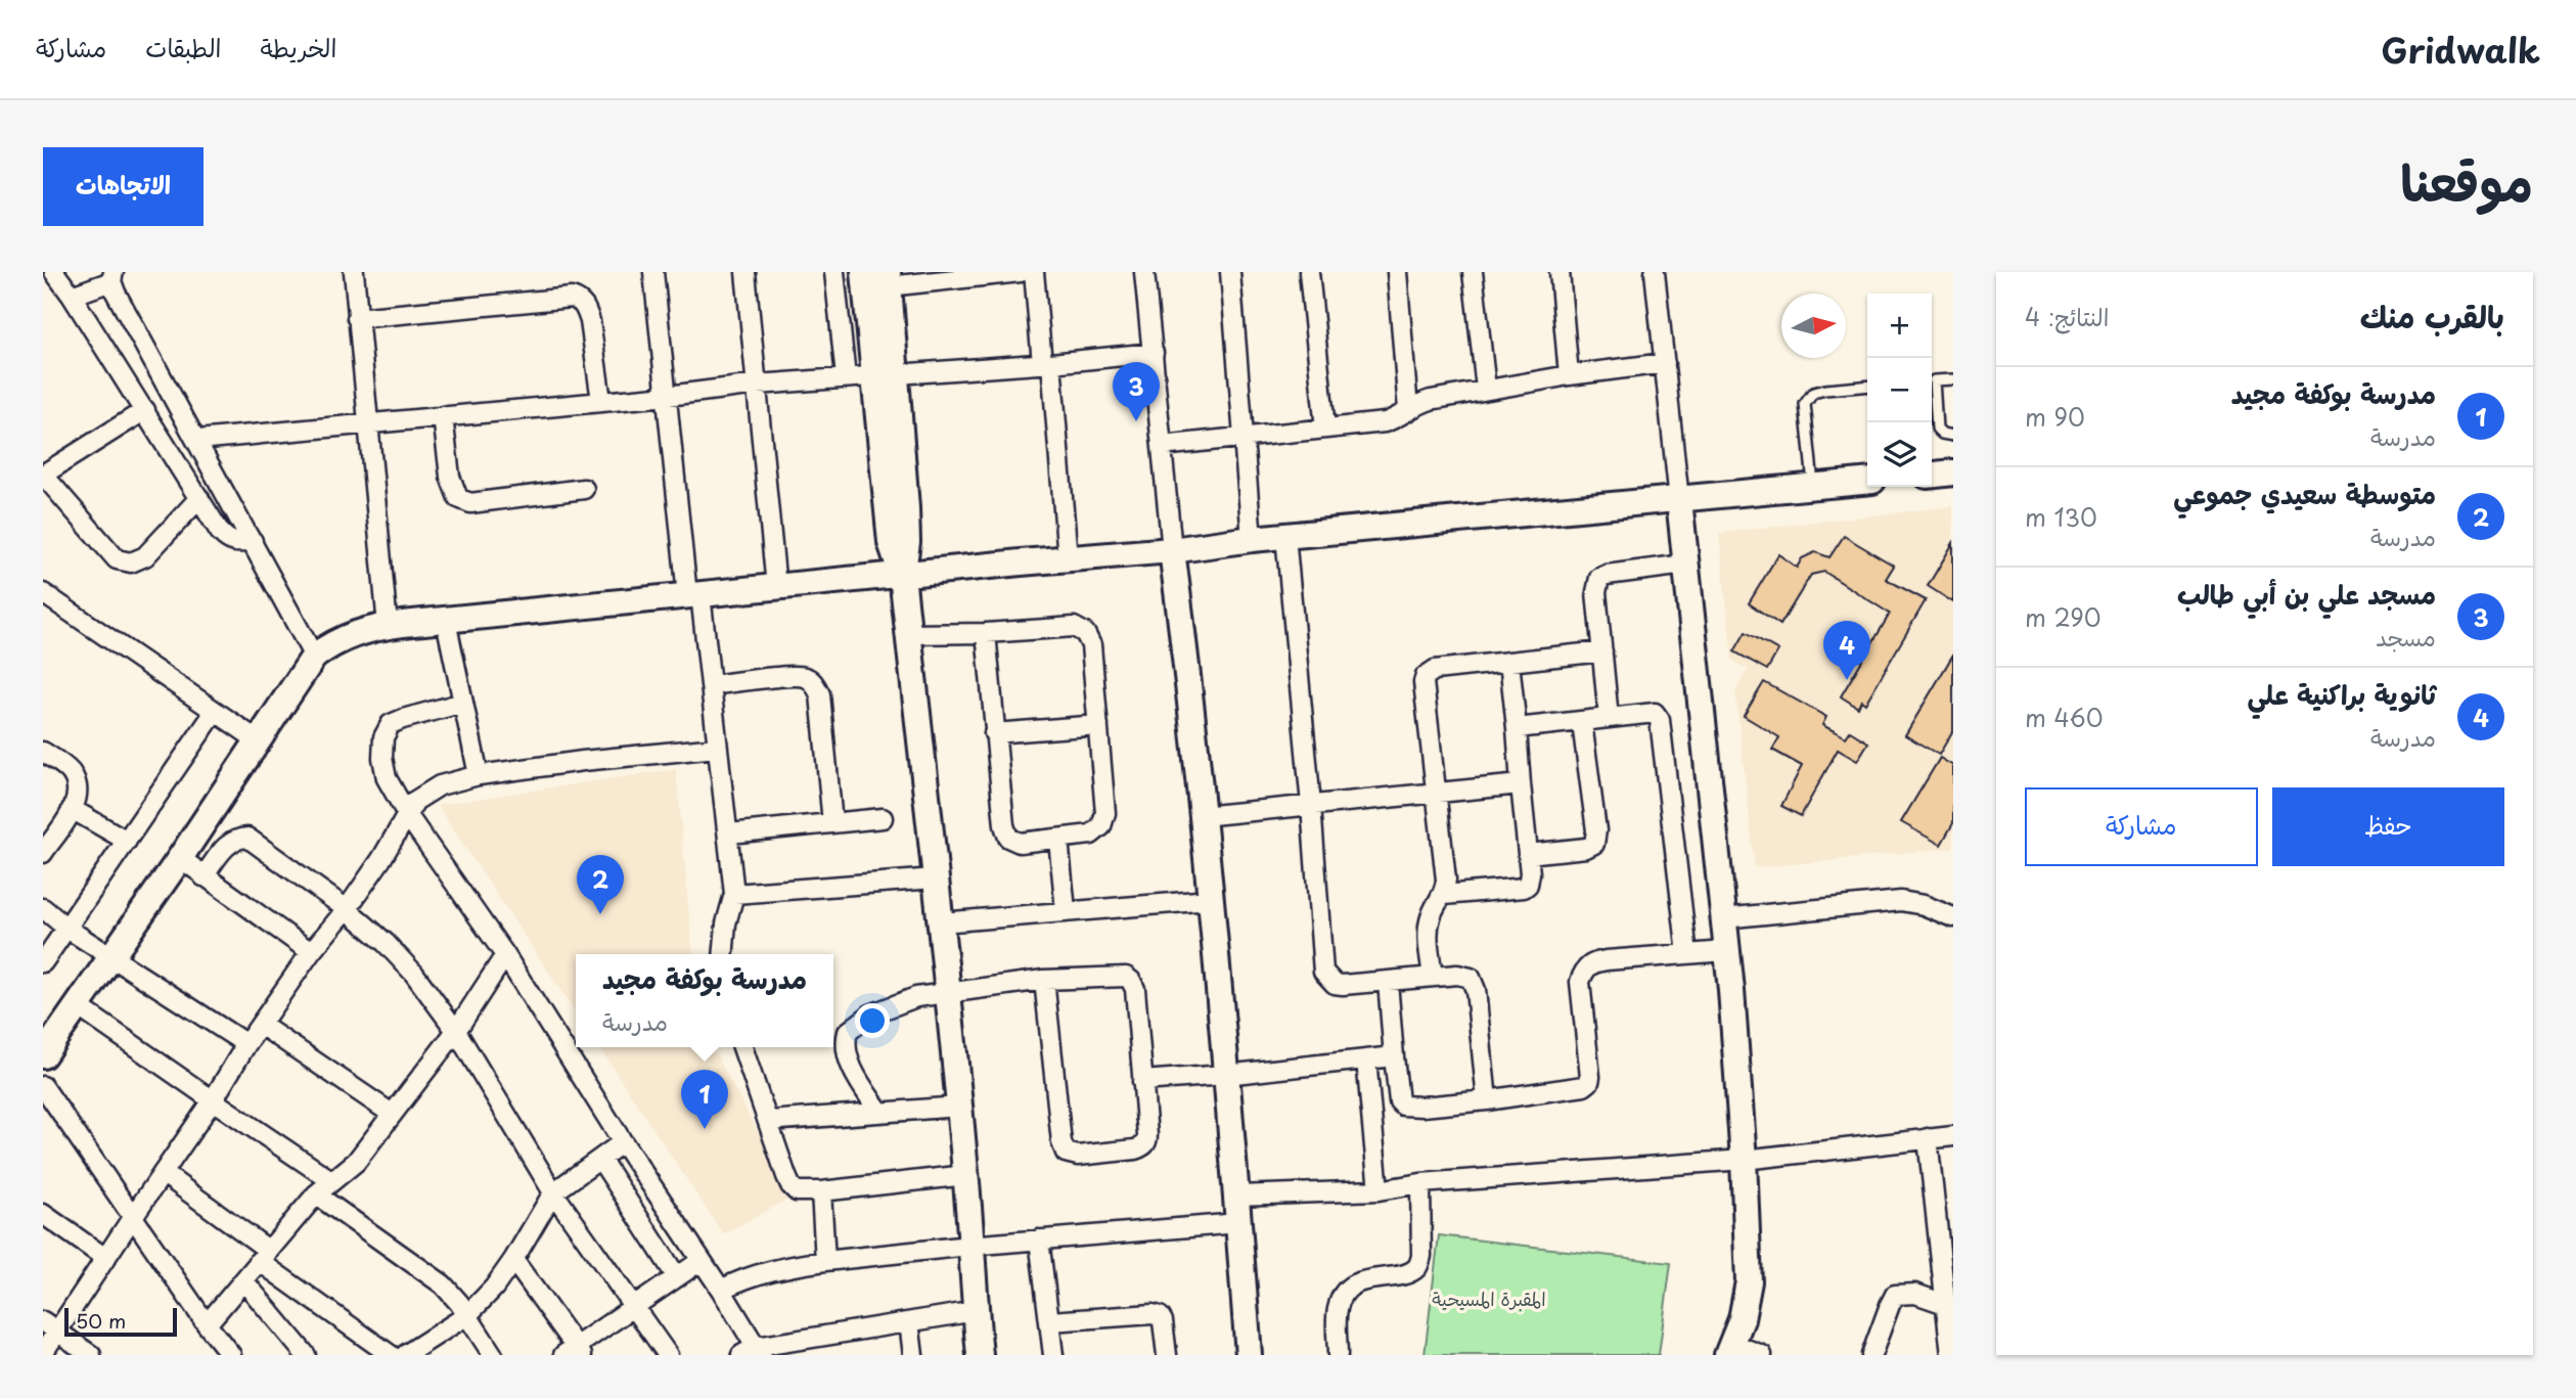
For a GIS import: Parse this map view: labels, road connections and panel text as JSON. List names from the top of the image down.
{
  "parks": ["المقبرة المسيحية"],
  "scale_bar": "50 m",
  "north": "right",
  "page": {
    "header": "Gridwalk",
    "nav": ["الخريطة", "الطبقات", "مشاركة"],
    "title": "موقعنا",
    "buttons": [
      "الاتجاهات",
      ["حفظ", "مشاركة"]
    ],
    "heading": ["بالقرب منك", "النتائج: 4"],
    "map_buttons": ["+", "−"],
    "pins": [
      "3",
      "4",
      "2",
      "1"
    ],
    "list": [
      {
        "mark": "1",
        "name": "مدرسة بوكفة مجيد",
        "note": "مدرسة",
        "value": "90 m"
      },
      {
        "mark": "2",
        "name": "متوسطة سعيدي جموعي",
        "note": "مدرسة",
        "value": "130 m"
      },
      {
        "mark": "3",
        "name": "مسجد علي بن أبي طالب",
        "note": "مسجد",
        "value": "290 m"
      },
      {
        "mark": "4",
        "name": "ثانوية براكنية علي",
        "note": "مدرسة",
        "value": "460 m"
      }
    ],
    "popup": ["مدرسة بوكفة مجيد", "مدرسة"],
    "scale": "50 m"
  }
}
